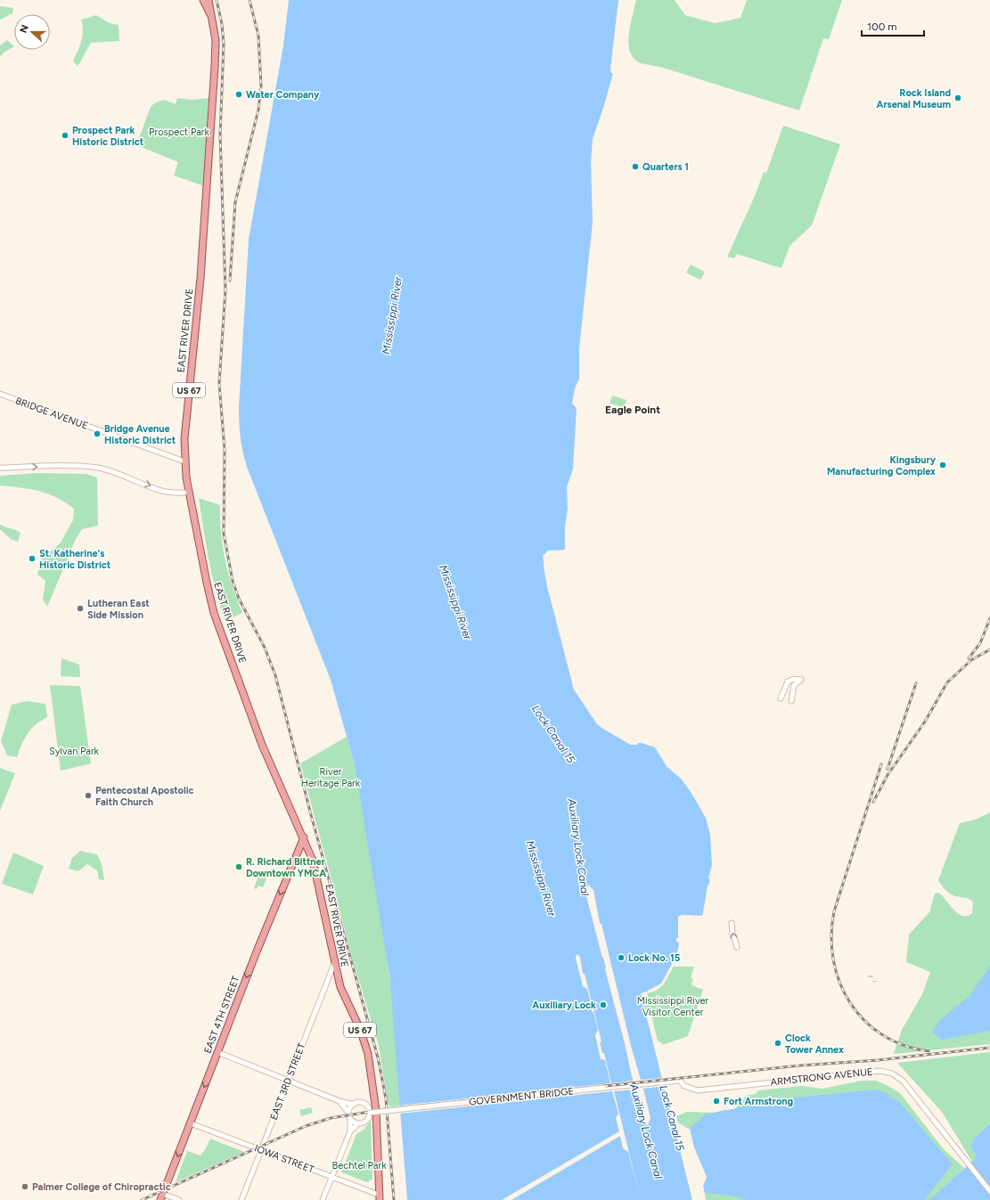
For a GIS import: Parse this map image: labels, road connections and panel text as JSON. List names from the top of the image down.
{
  "streets": {
    "main road": ["EAST RIVER DRIVE", "US 67", "EAST 4TH STREET"],
    "street": [
      "BRIDGE AVENUE",
      "ARMSTRONG AVENUE",
      "EAST 3RD STREET",
      "GOVERNMENT BRIDGE",
      "IOWA STREET"
    ]
  },
  "crossings": [
    ["EAST RIVER DRIVE", "BRIDGE AVENUE"],
    ["EAST RIVER DRIVE", "EAST 4TH STREET"],
    ["EAST RIVER DRIVE", "EAST 3RD STREET"],
    ["EAST RIVER DRIVE", "IOWA STREET"],
    ["EAST 4TH STREET", "IOWA STREET"],
    ["ARMSTRONG AVENUE", "GOVERNMENT BRIDGE"],
    ["EAST 3RD STREET", "IOWA STREET"]
  ],
  "one_way": ["EAST 4TH STREET"],
  "districts": ["Eagle Point"],
  "water": ["Mississippi River", "Lock Canal 15", "Auxiliary Lock Canal"],
  "parks": [
    "Prospect Park",
    "Sylvan Park",
    "River Heritage Park",
    "Mississippi River Visitor Center",
    "Bechtel Park"
  ],
  "places": [
    "Water Company",
    "Rock Island Arsenal Museum",
    "Prospect Park Historic District",
    "Quarters 1",
    "Bridge Avenue Historic District",
    "Kingsbury Manufacturing Complex",
    "St. Katherine's Historic District",
    "Lutheran East Side Mission",
    "Pentecostal Apostolic Faith Church",
    "R. Richard Bittner Downtown YMCA",
    "Lock No. 15",
    "Auxiliary Lock",
    "Clock Tower Annex",
    "Fort Armstrong",
    "Palmer College of Chiropractic"
  ],
  "scale_bar": "100 m",
  "north": "left"
}
